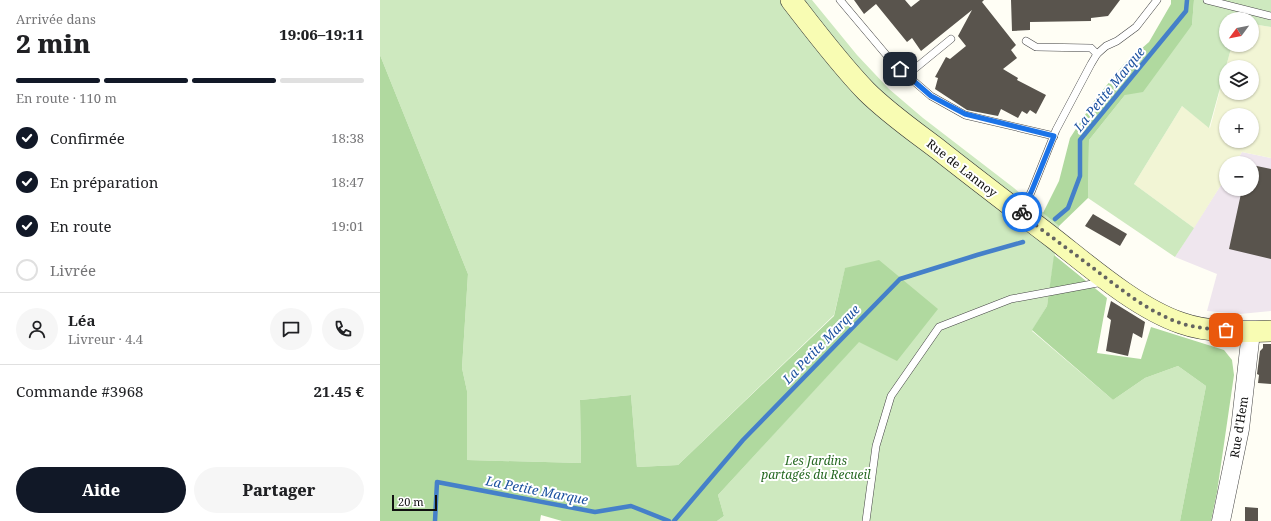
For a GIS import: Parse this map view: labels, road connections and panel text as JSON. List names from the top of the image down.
{
  "streets": {
    "main road": ["Rue de Lannoy"],
    "street": ["Rue d'Hem"]
  },
  "crossings": [
    ["Rue de Lannoy", "Rue d'Hem"]
  ],
  "water": ["La Petite Marque"],
  "parks": ["Les Jardins partagés du Recueil"],
  "scale_bar": "20 m",
  "north": "bottom left",
  "page": {
    "heading": ["2 min", "Arrivée dans", "19:06–19:11"],
    "panel": [
      "Léa",
      "Livreur · 4.4",
      "Commande #3968",
      "21.45 €"
    ],
    "map_buttons": ["+", "−"],
    "bar": "En route · 110 m",
    "list": [
      ["Confirmée", "18:38"],
      ["En préparation", "18:47"],
      ["En route", "19:01"],
      "Livrée"
    ],
    "buttons": ["Aide", "Partager"],
    "scale": "20 m"
  }
}
